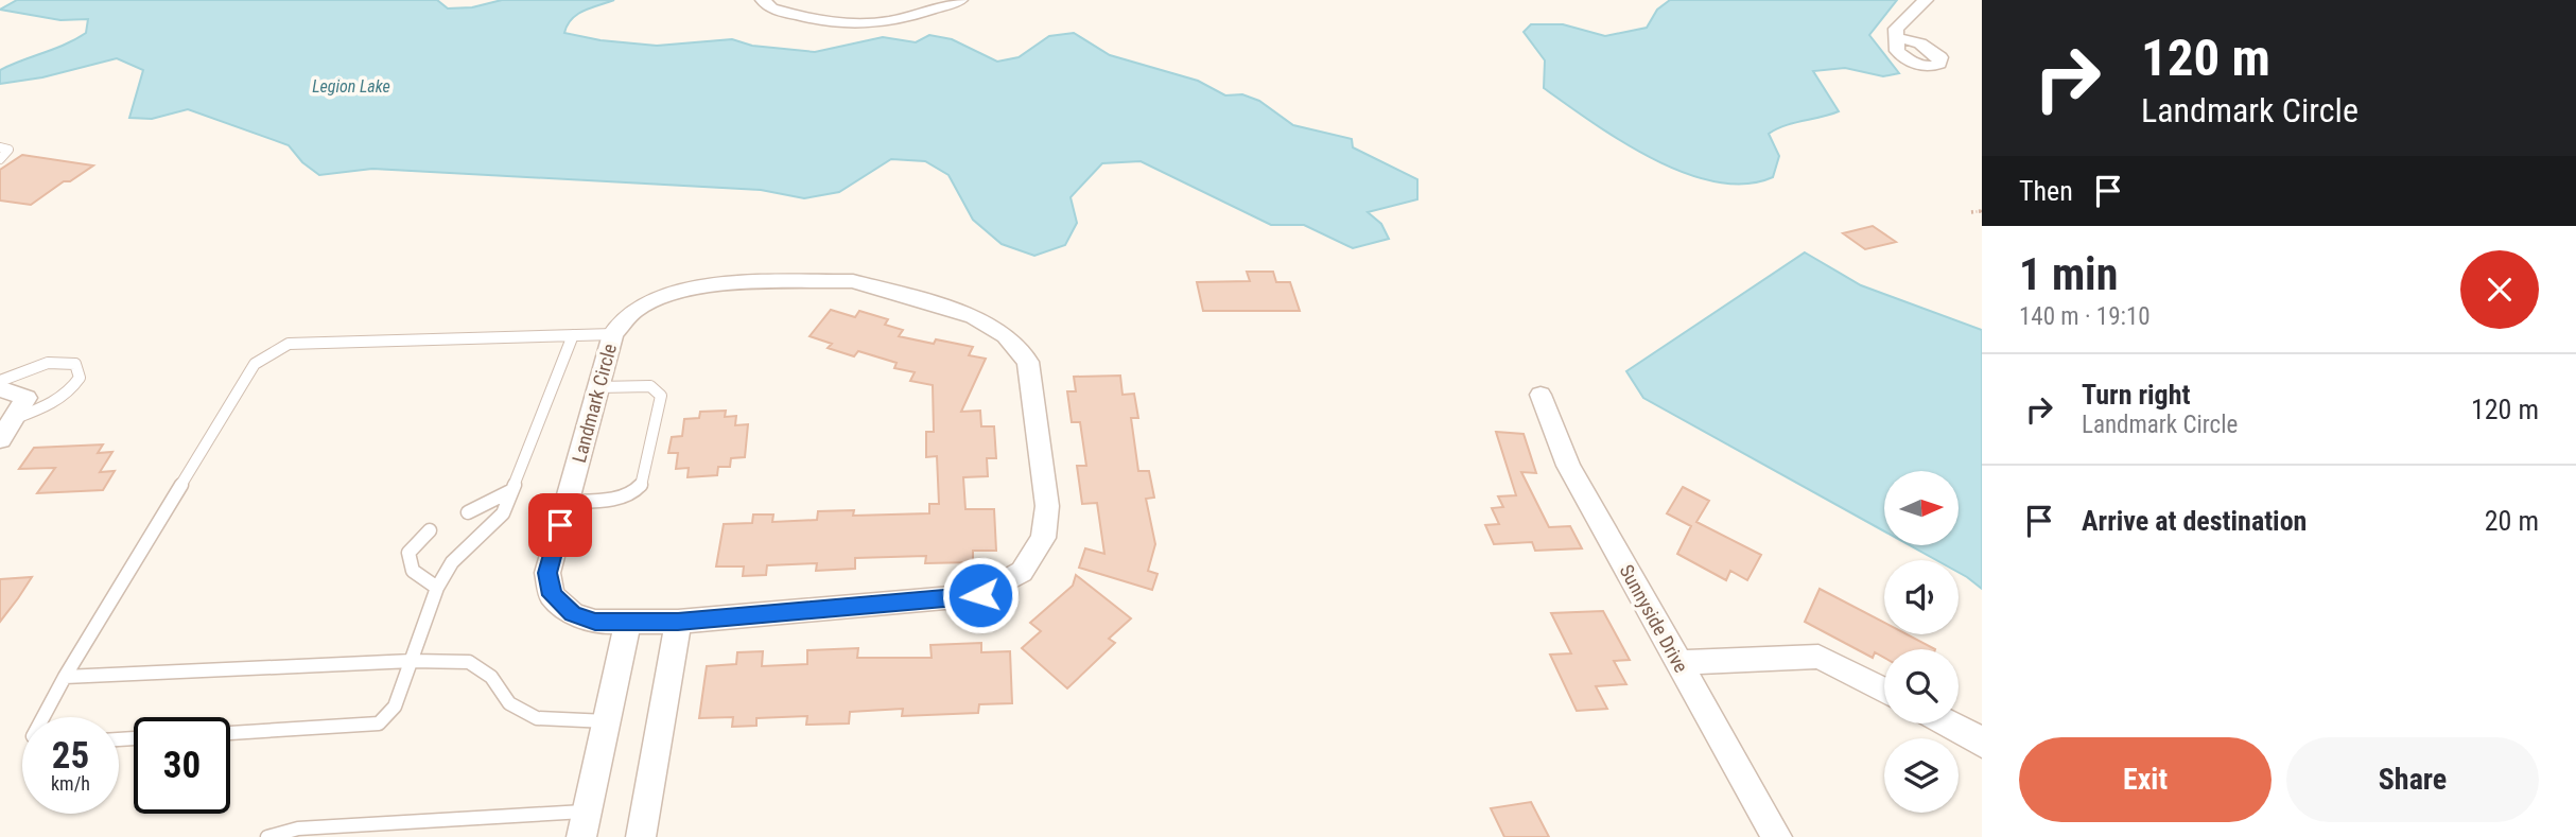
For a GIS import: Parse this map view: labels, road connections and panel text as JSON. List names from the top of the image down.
{
  "streets": {
    "street": ["Landmark Circle", "Sunnyside Drive"]
  },
  "water": ["Legion Lake"],
  "north": "right",
  "page": {
    "turn": ["120 m", "Landmark Circle"],
    "then": "Then",
    "heading": ["1 min", "140 m · 19:10"],
    "list": [
      {
        "name": "Turn right",
        "note": "Landmark Circle",
        "value": "120 m"
      },
      {
        "name": "Arrive at destination",
        "value": "20 m"
      }
    ],
    "speed": "25 km/h",
    "limit": "30",
    "buttons": ["Exit", "Share"]
  }
}
